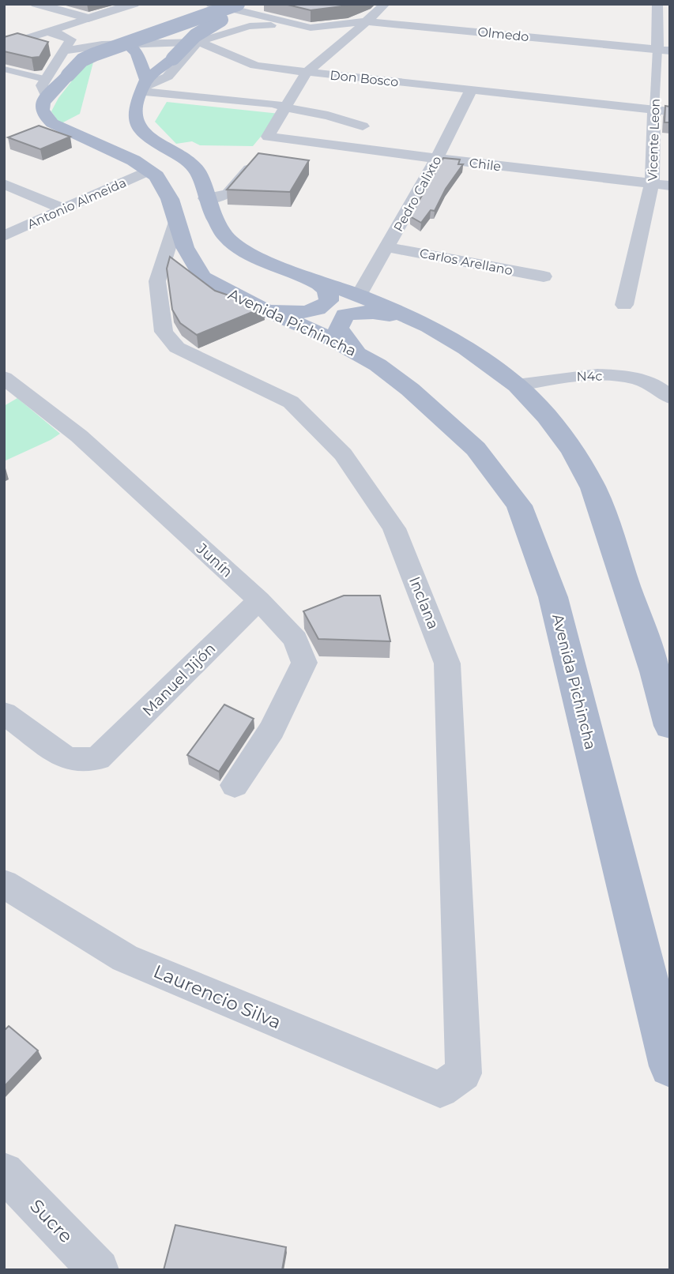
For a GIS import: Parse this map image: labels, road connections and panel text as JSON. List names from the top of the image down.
{
  "streets": {
    "main road": ["Avenida Pichincha"],
    "street": [
      "Olmedo",
      "Don Bosco",
      "Vicente Leon",
      "Chile",
      "Pedro Calixto",
      "Antonio Almeida",
      "Carlos Arellano",
      "N4c",
      "Junín",
      "Inclana",
      "Manuel Jijón",
      "Laurencio Silva",
      "Sucre"
    ]
  },
  "crossings": [
    ["Olmedo", "Vicente Leon"],
    ["Don Bosco", "Vicente Leon"],
    ["Don Bosco", "Pedro Calixto"],
    ["Don Bosco", "Avenida Pichincha"],
    ["Vicente Leon", "Chile"],
    ["Chile", "Pedro Calixto"],
    ["Pedro Calixto", "Carlos Arellano"],
    ["Antonio Almeida", "Avenida Pichincha"],
    ["Avenida Pichincha", "Inclana"],
    ["Junín", "Manuel Jijón"],
    ["Inclana", "Laurencio Silva"]
  ]
}
